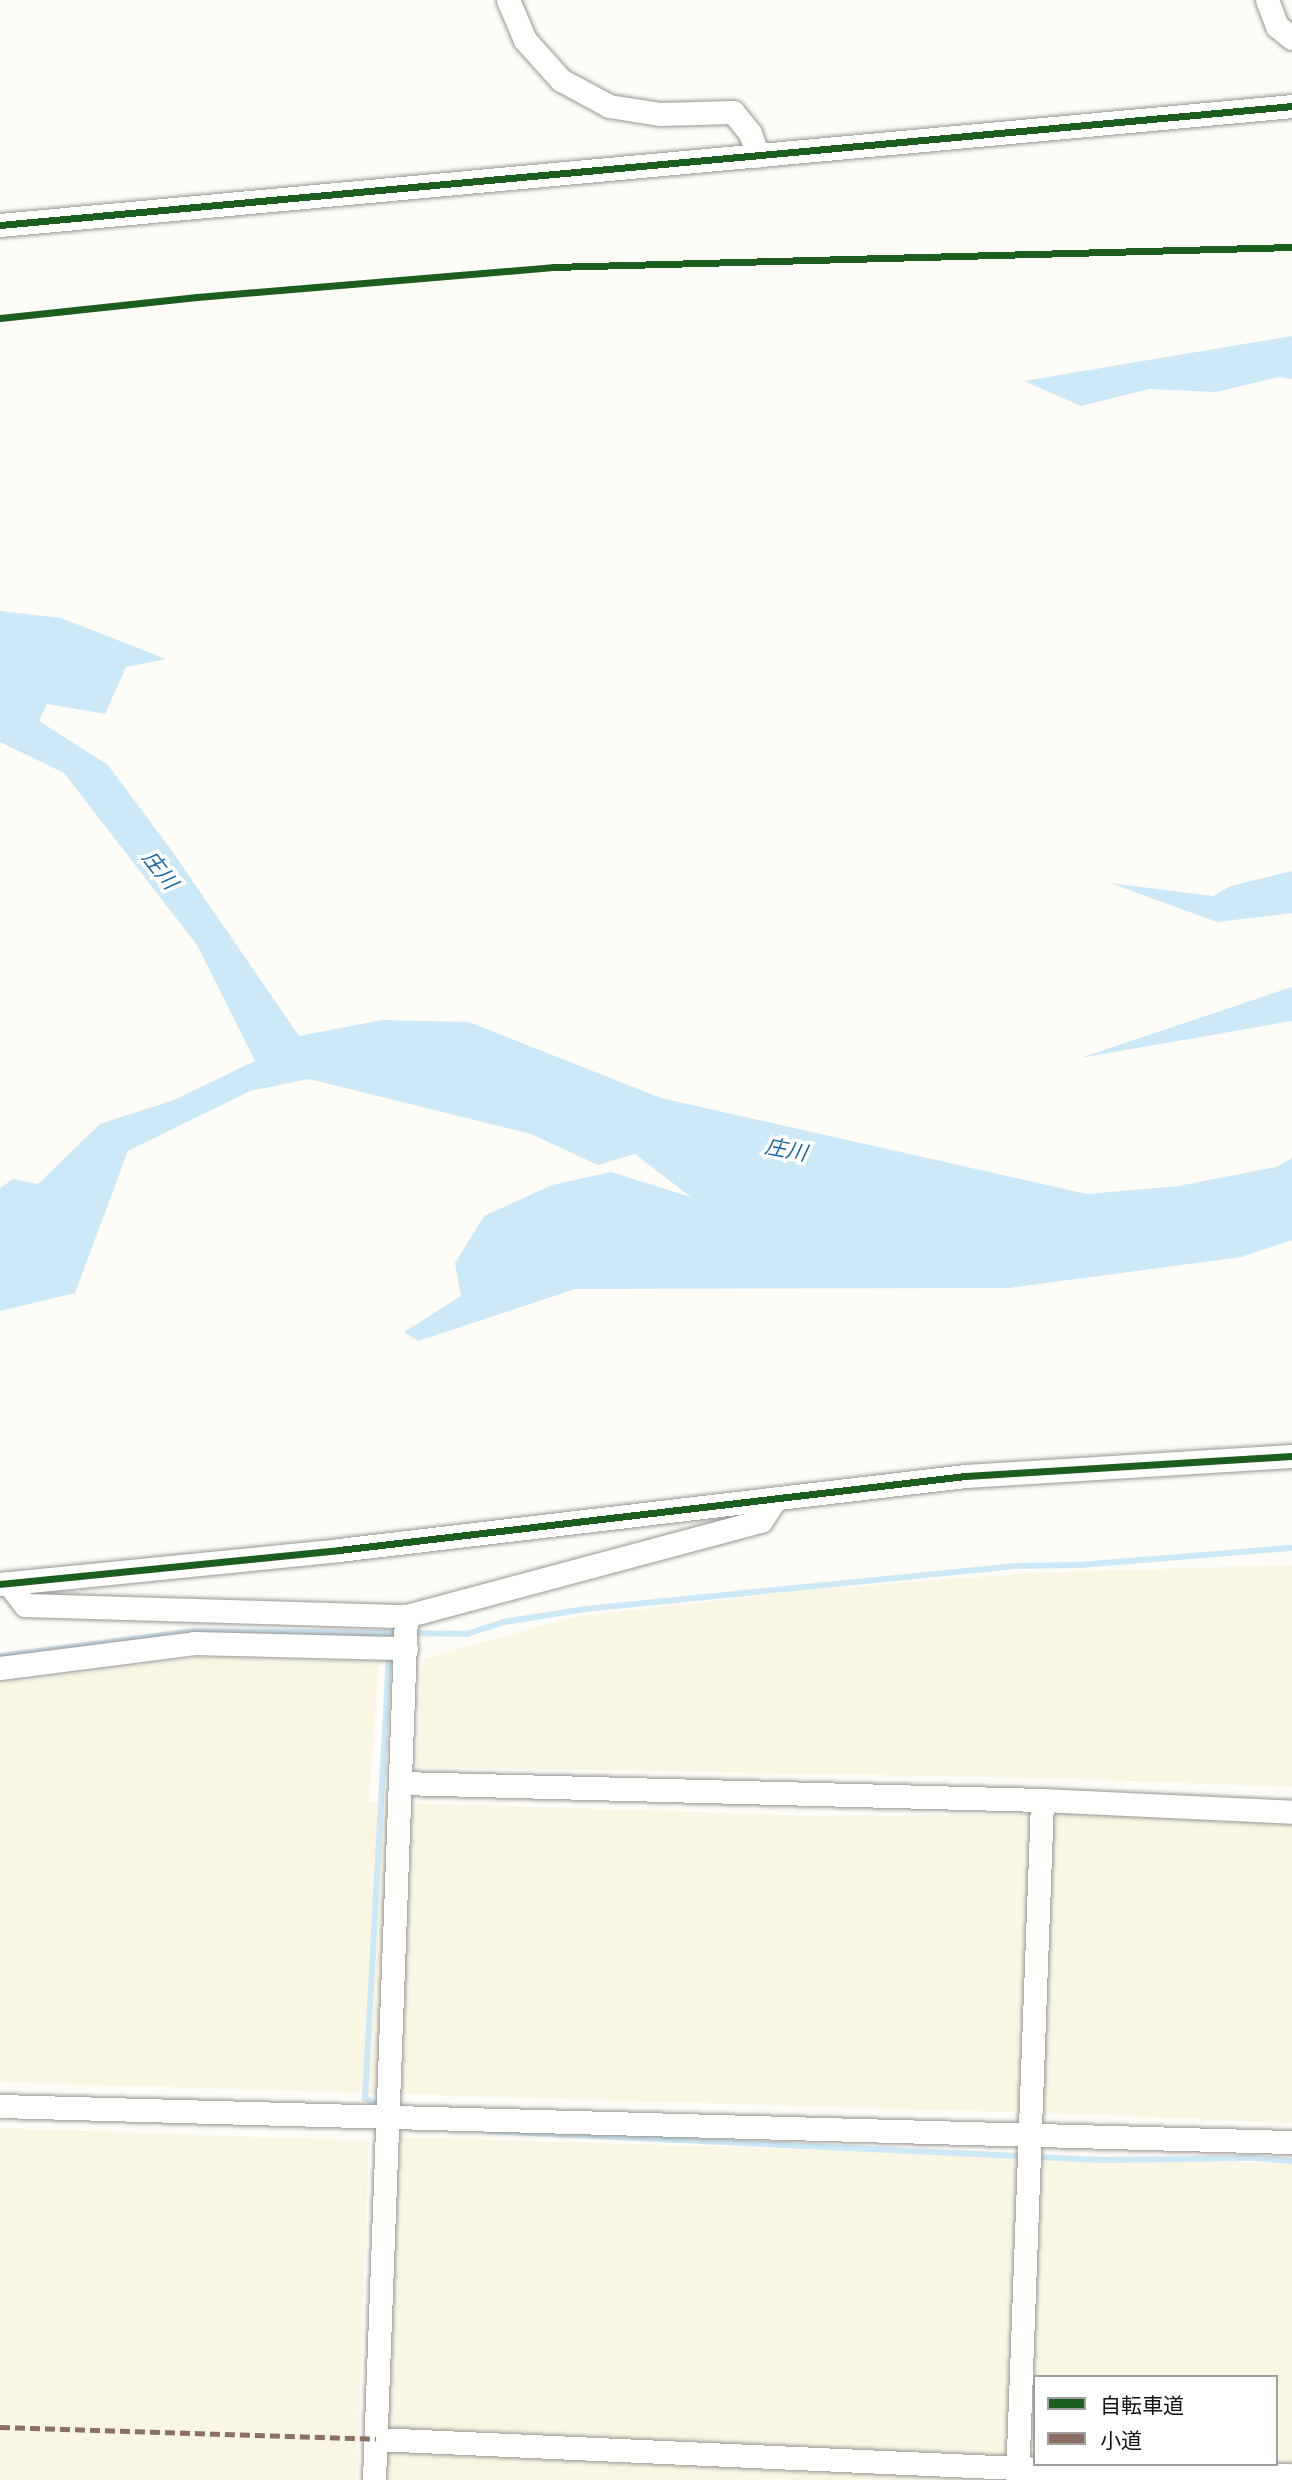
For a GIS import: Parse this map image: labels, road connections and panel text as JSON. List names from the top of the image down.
{
  "water": ["庄川"],
  "legend": ["自転車道", "小道"]
}
